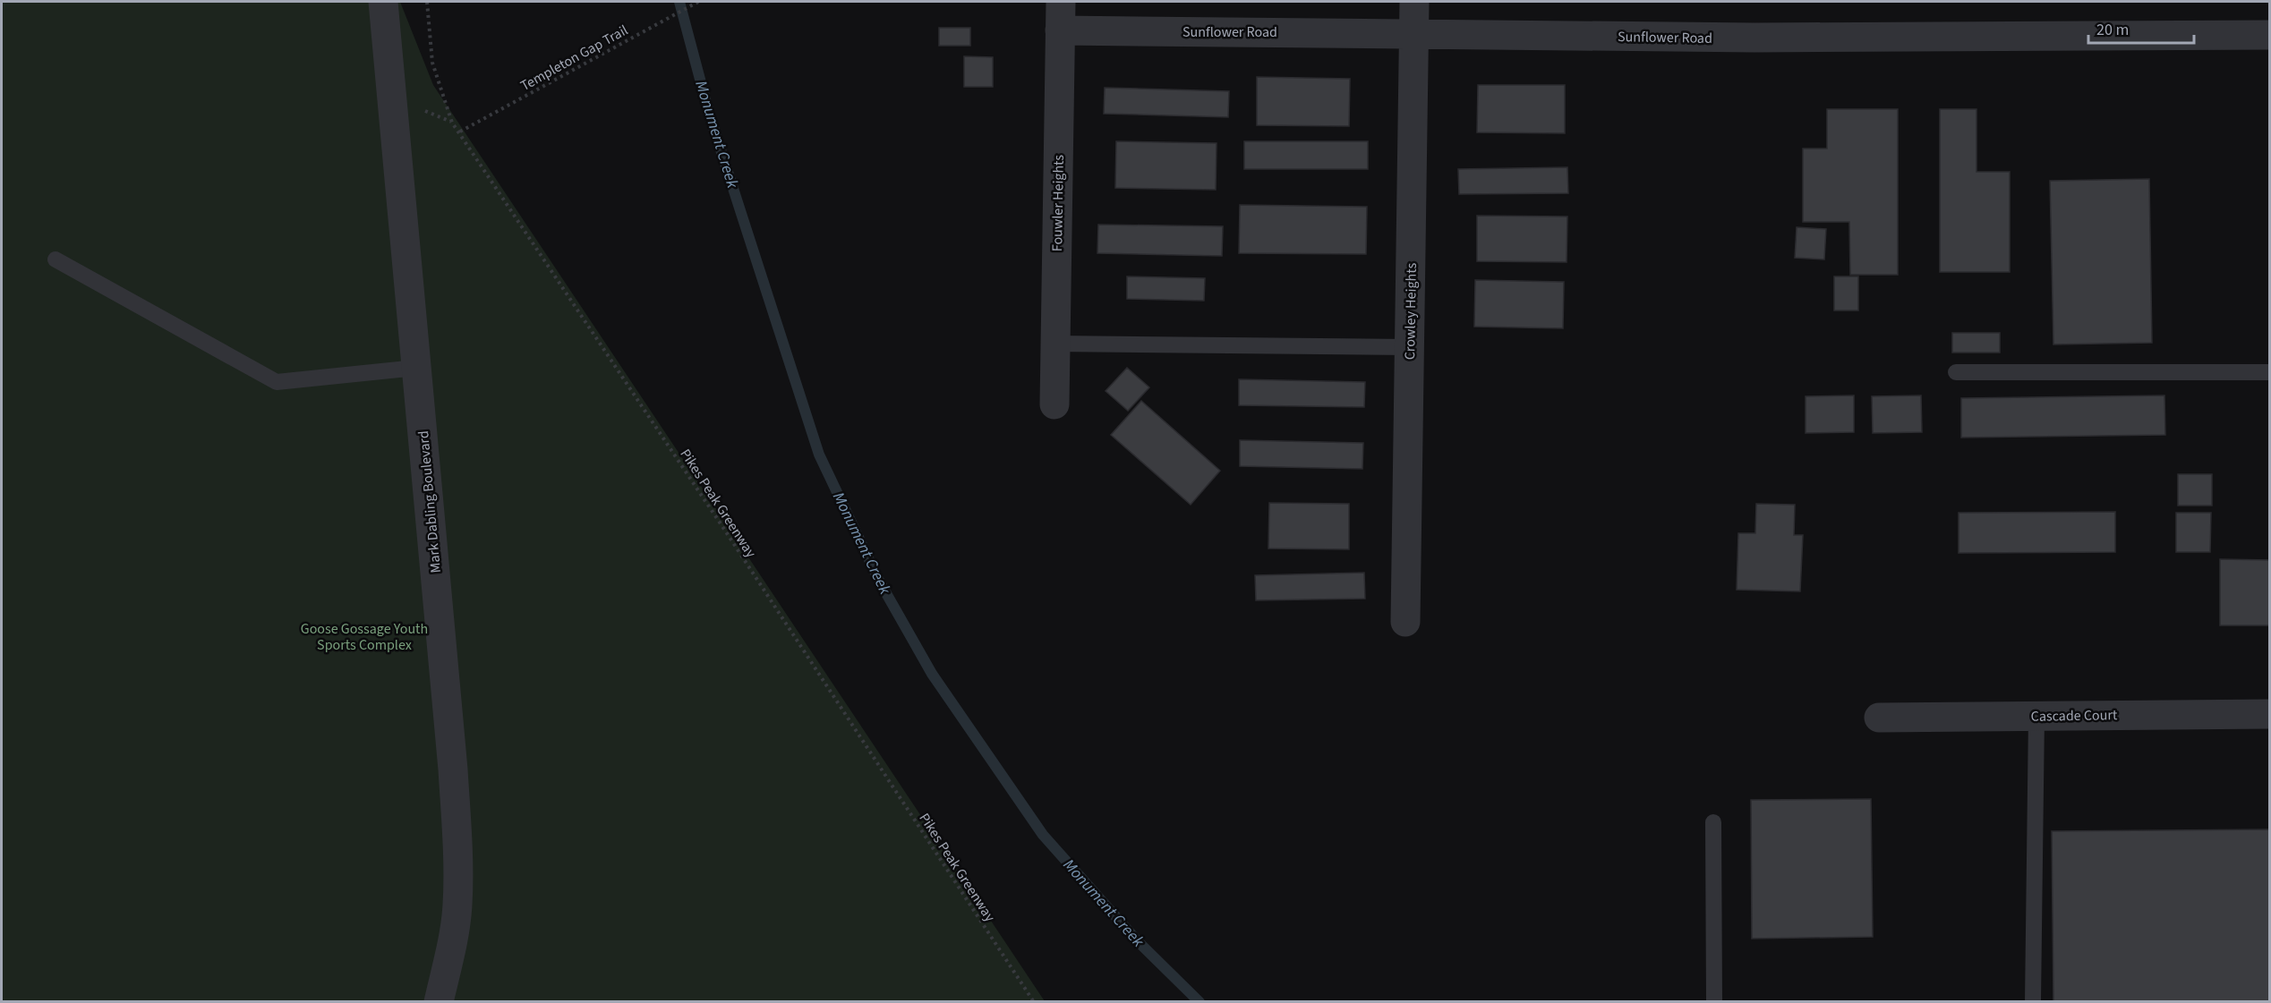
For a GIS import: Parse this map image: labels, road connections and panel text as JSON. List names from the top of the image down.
{
  "streets": {
    "street": [
      "Sunflower Road",
      "Fouwler Heights",
      "Crowley Heights",
      "Mark Dabling Boulevard",
      "Cascade Court"
    ],
    "path": ["Templeton Gap Trail", "Pikes Peak Greenway"]
  },
  "crossings": [
    ["Sunflower Road", "Fouwler Heights"],
    ["Sunflower Road", "Crowley Heights"],
    ["Templeton Gap Trail", "Pikes Peak Greenway"]
  ],
  "water": ["Monument Creek"],
  "parks": ["Goose Gossage Youth Sports Complex"],
  "scale_bar": "20 m"
}
